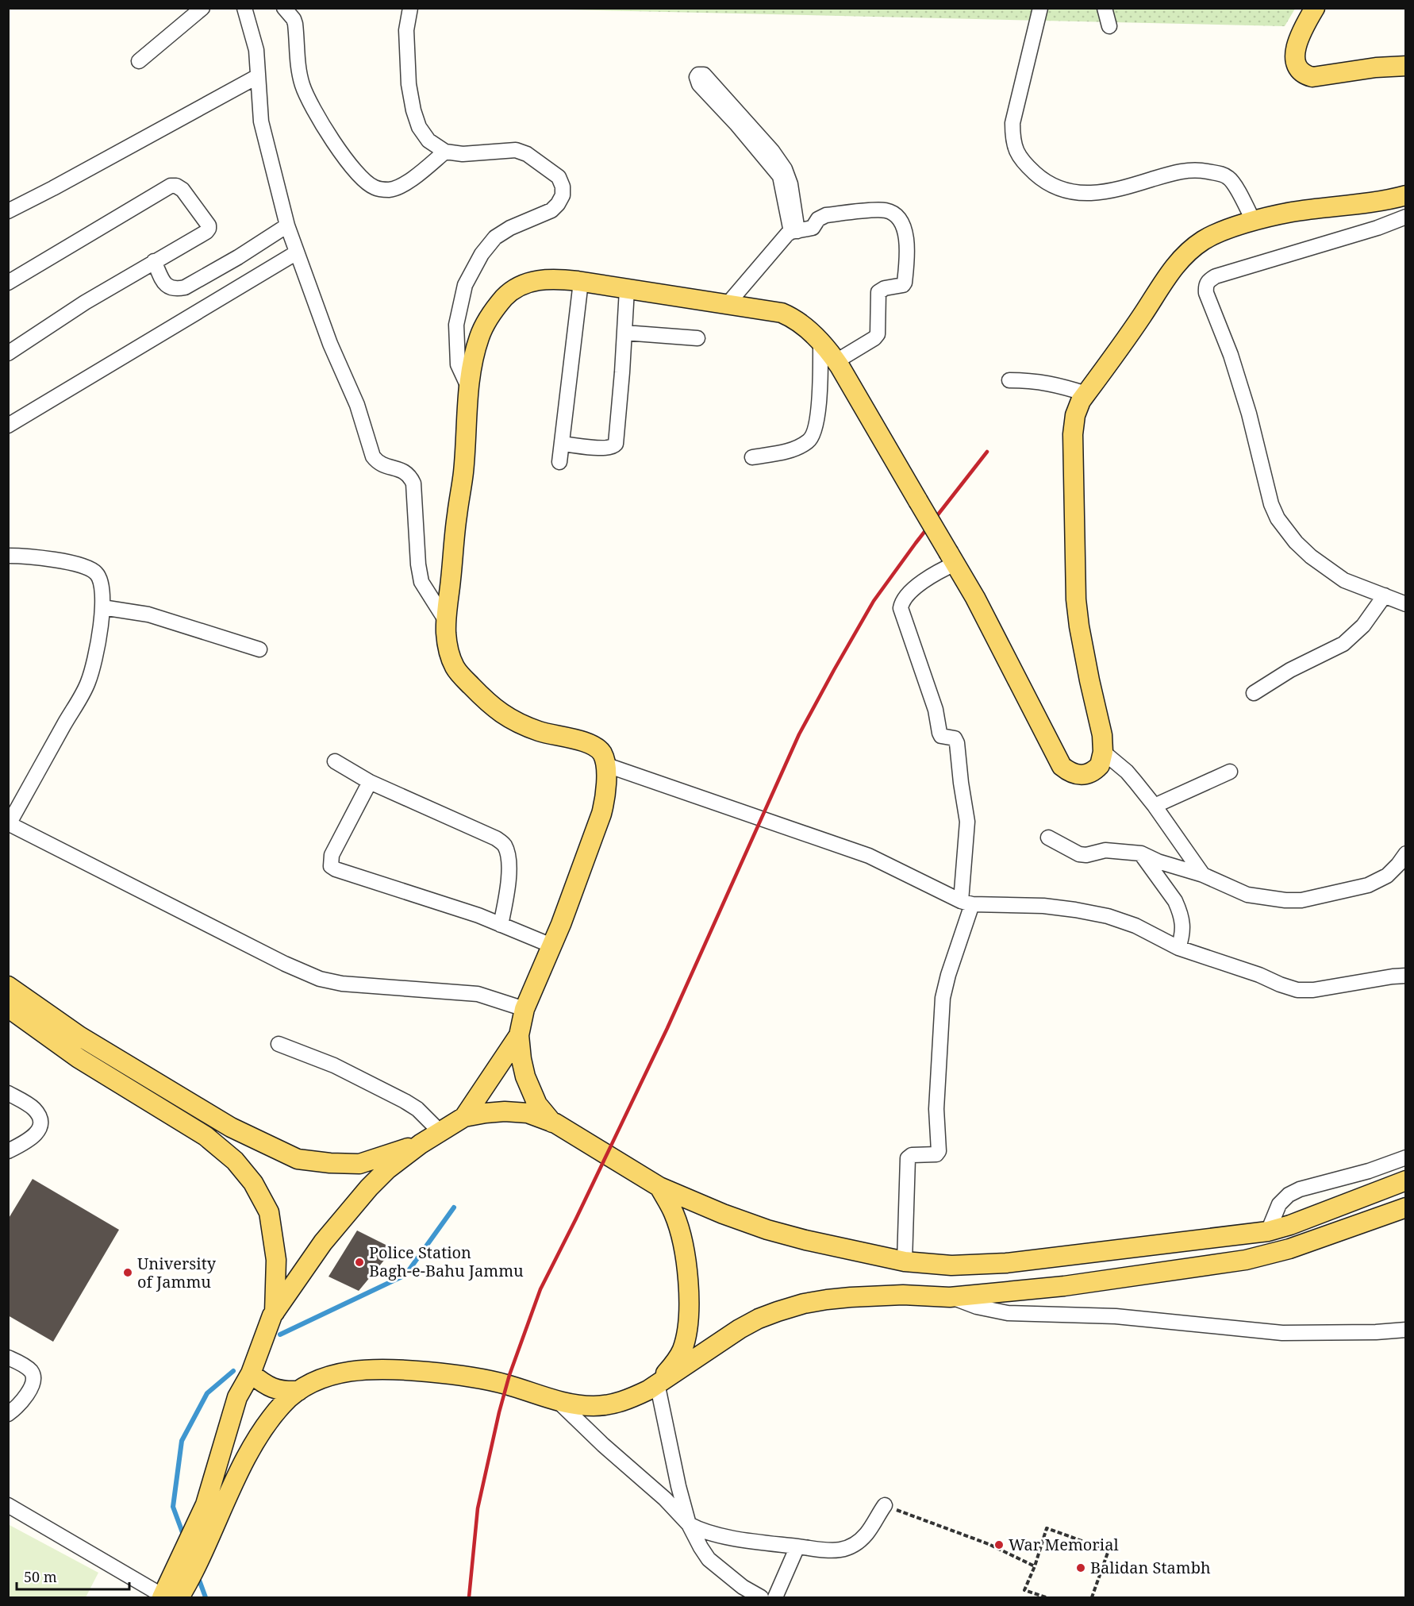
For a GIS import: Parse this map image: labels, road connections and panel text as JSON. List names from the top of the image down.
{
  "places": [
    "Police Station Bagh-e-Bahu Jammu",
    "University of Jammu",
    "War Memorial",
    "Balidan Stambh"
  ],
  "scale_bar": "50 m"
}
